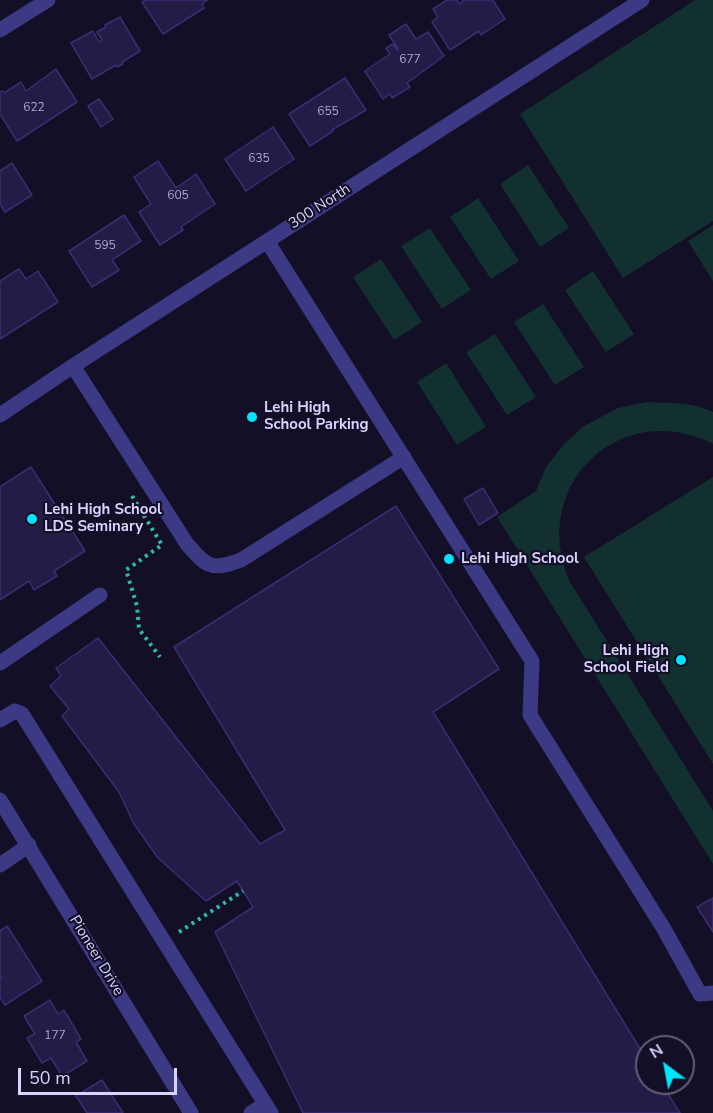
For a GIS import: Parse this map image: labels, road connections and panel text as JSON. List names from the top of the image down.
{
  "streets": {
    "street": ["300 North", "Pioneer Drive"]
  },
  "places": [
    "Lehi High School Parking",
    "Lehi High School LDS Seminary",
    "Lehi High School",
    "Lehi High School Field"
  ],
  "house_numbers": [
    "677",
    "622",
    "655",
    "635",
    "605",
    "595",
    "177"
  ],
  "scale_bar": "50 m",
  "north": "top left"
}
